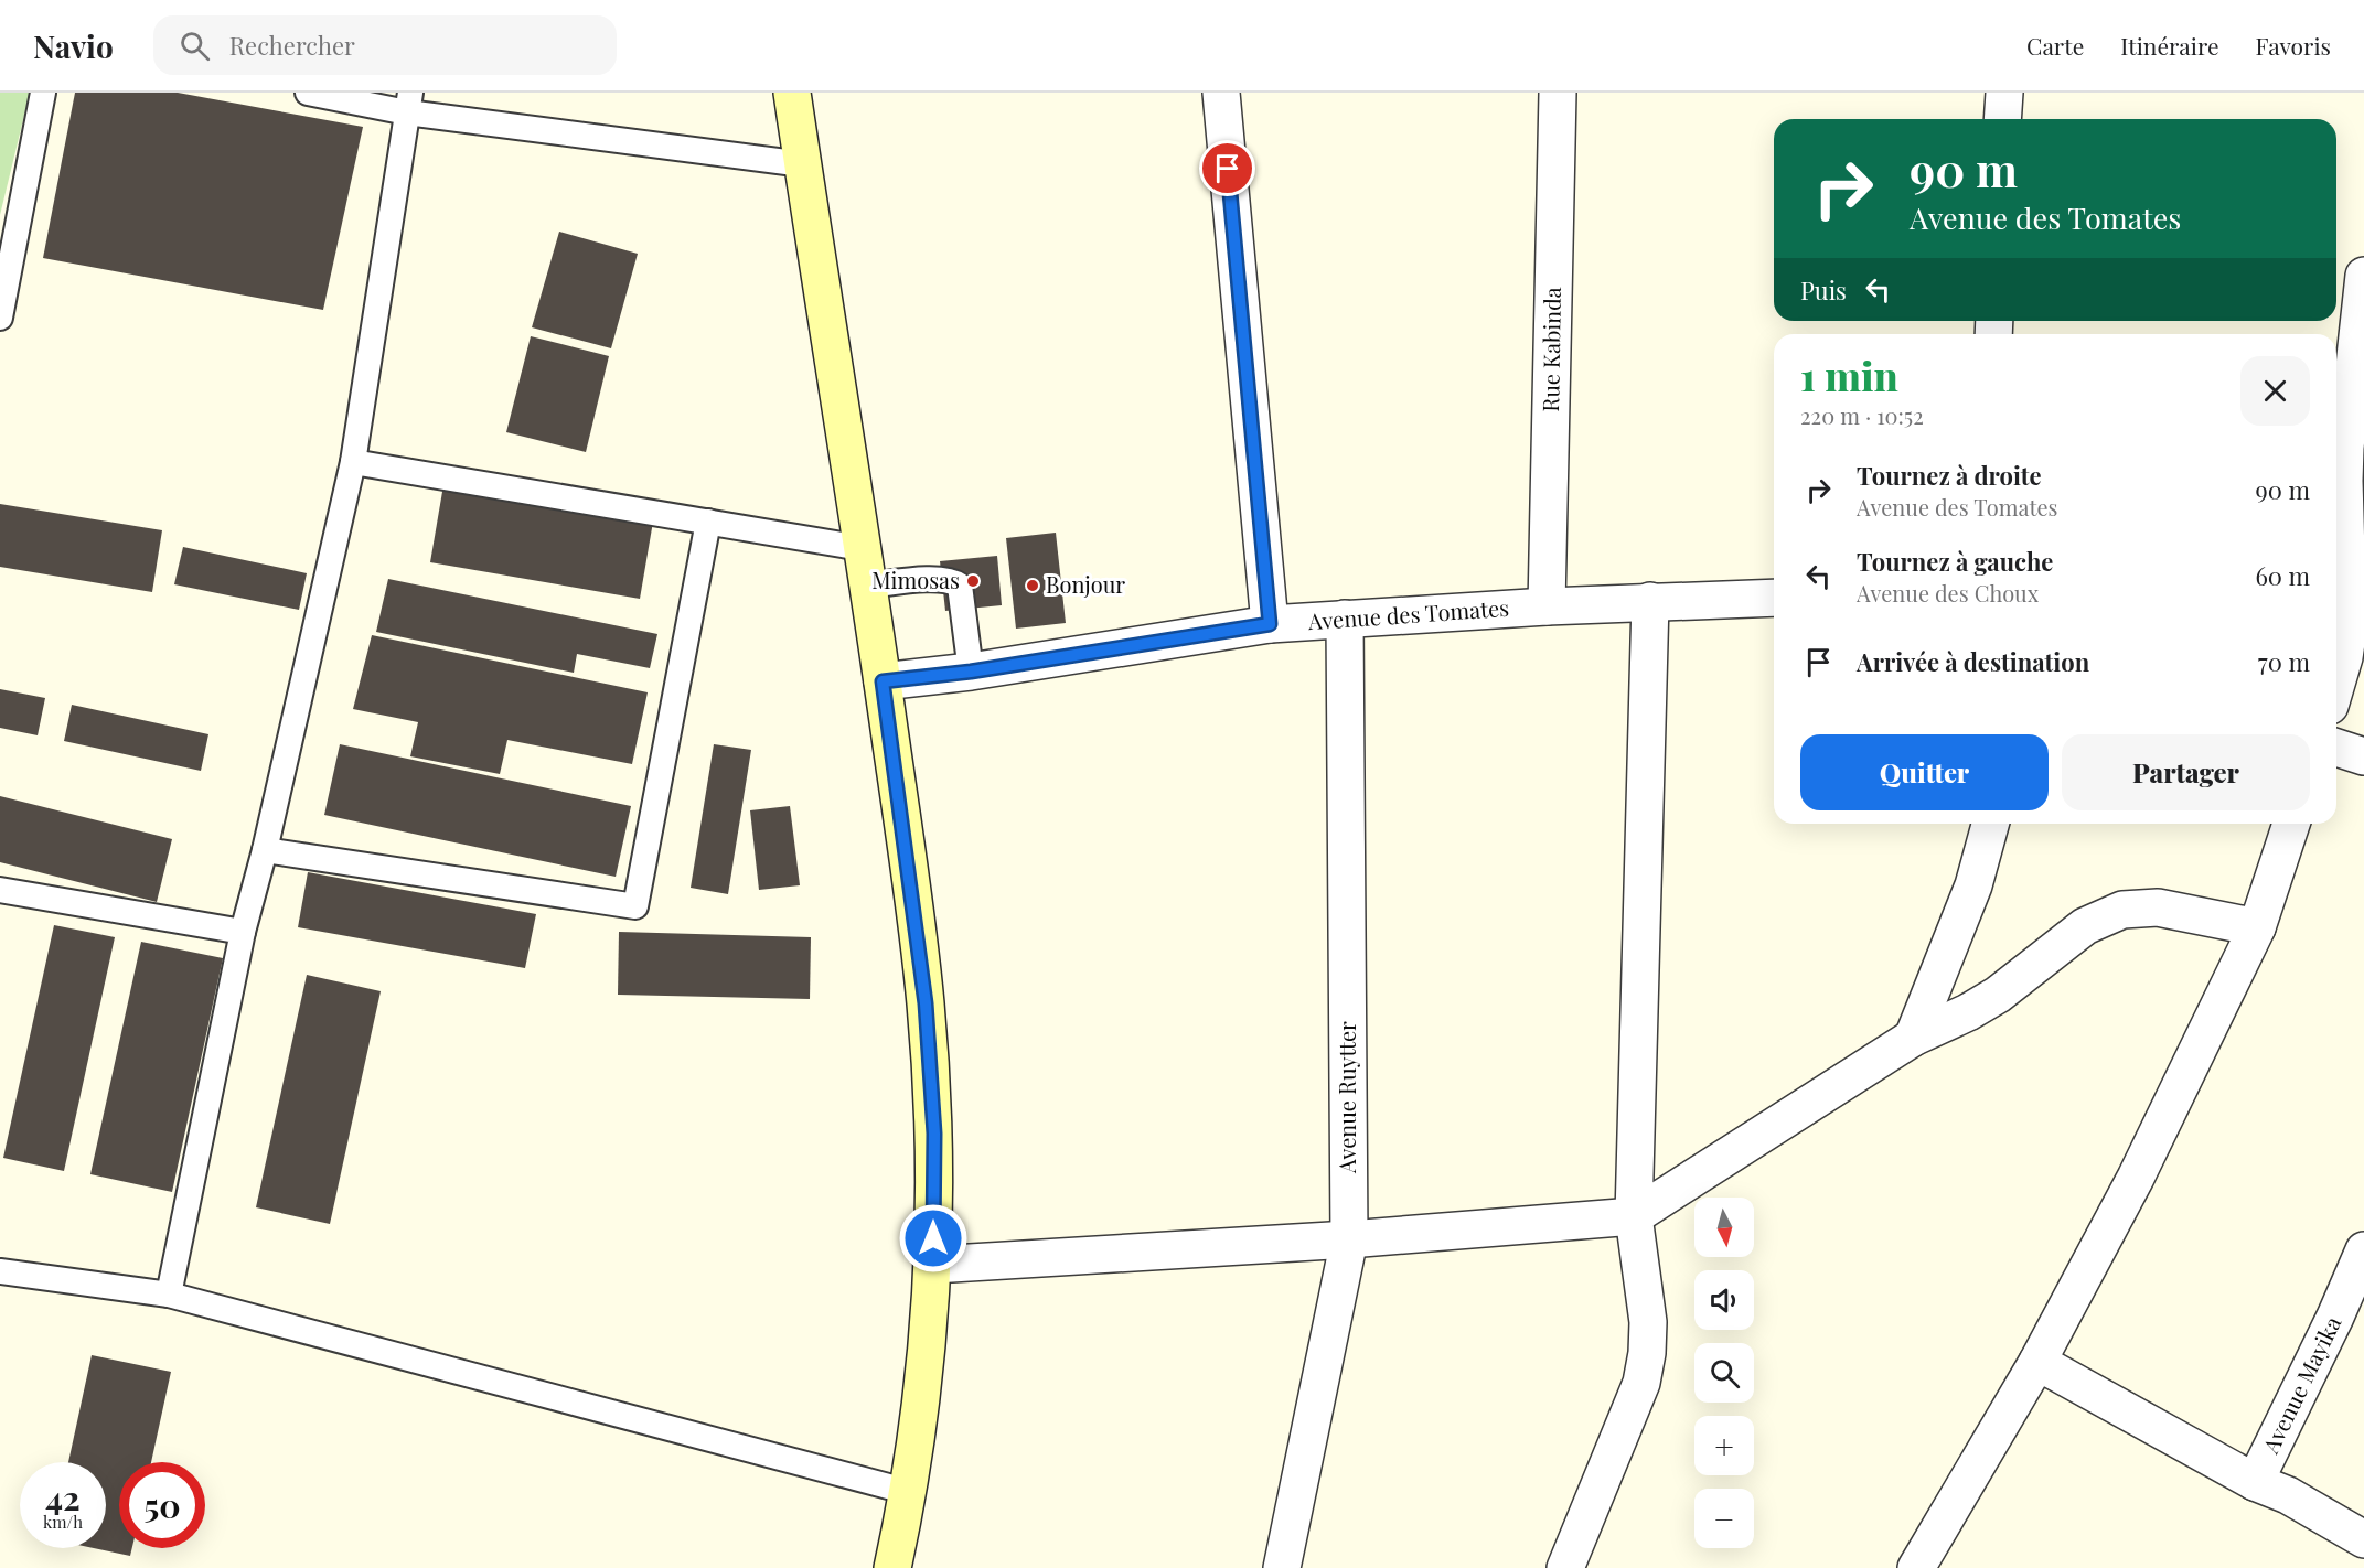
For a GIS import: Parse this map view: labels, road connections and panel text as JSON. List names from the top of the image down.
{
  "streets": {
    "street": [
      "Rue Kabinda",
      "Avenue des Tomates",
      "Avenue Ruytter",
      "Avenue Mayika"
    ]
  },
  "crossings": [
    ["Rue Kabinda", "Avenue des Tomates"],
    ["Avenue des Tomates", "Avenue Ruytter"]
  ],
  "places": ["Mimosas", "Bonjour"],
  "north": "bottom",
  "page": {
    "header": "Navio",
    "search": "Rechercher",
    "nav": ["Carte", "Itinéraire", "Favoris"],
    "turn": ["90 m", "Avenue des Tomates"],
    "then": "Puis",
    "heading": ["1 min", "220 m · 10:52"],
    "list": [
      {
        "name": "Tournez à droite",
        "note": "Avenue des Tomates",
        "value": "90 m"
      },
      {
        "name": "Tournez à gauche",
        "note": "Avenue des Choux",
        "value": "60 m"
      },
      {
        "name": "Arrivée à destination",
        "value": "70 m"
      }
    ],
    "buttons": ["Quitter", "Partager"],
    "map_buttons": ["+", "−"],
    "speed": "42 km/h",
    "limit": "50"
  }
}
